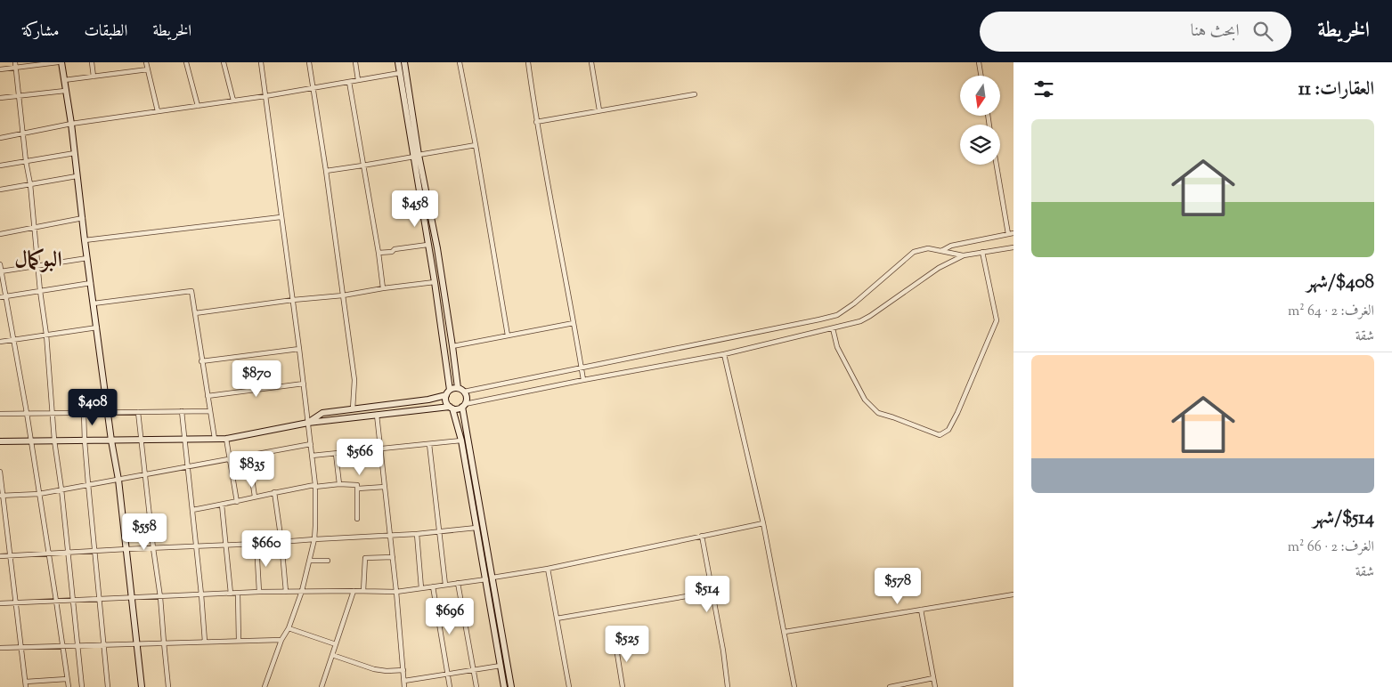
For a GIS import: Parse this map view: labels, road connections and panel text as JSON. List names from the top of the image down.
{
  "districts": ["البوكمال"],
  "north": "bottom",
  "page": {
    "header": "الخريطة",
    "search": "ابحث هنا",
    "nav": ["الخريطة", "الطبقات", "مشاركة"],
    "heading": "العقارات: 11",
    "list": [
      {
        "name": "$408/شهر",
        "note": "الغرف: 2 · 64 m² · شقة"
      },
      {
        "name": "$514/شهر",
        "note": "الغرف: 2 · 66 m² · شقة"
      }
    ],
    "price": [
      "$458",
      "$870",
      "$408",
      "$566",
      "$835",
      "$558",
      "$660",
      "$578",
      "$514",
      "$696",
      "$525"
    ]
  }
}
